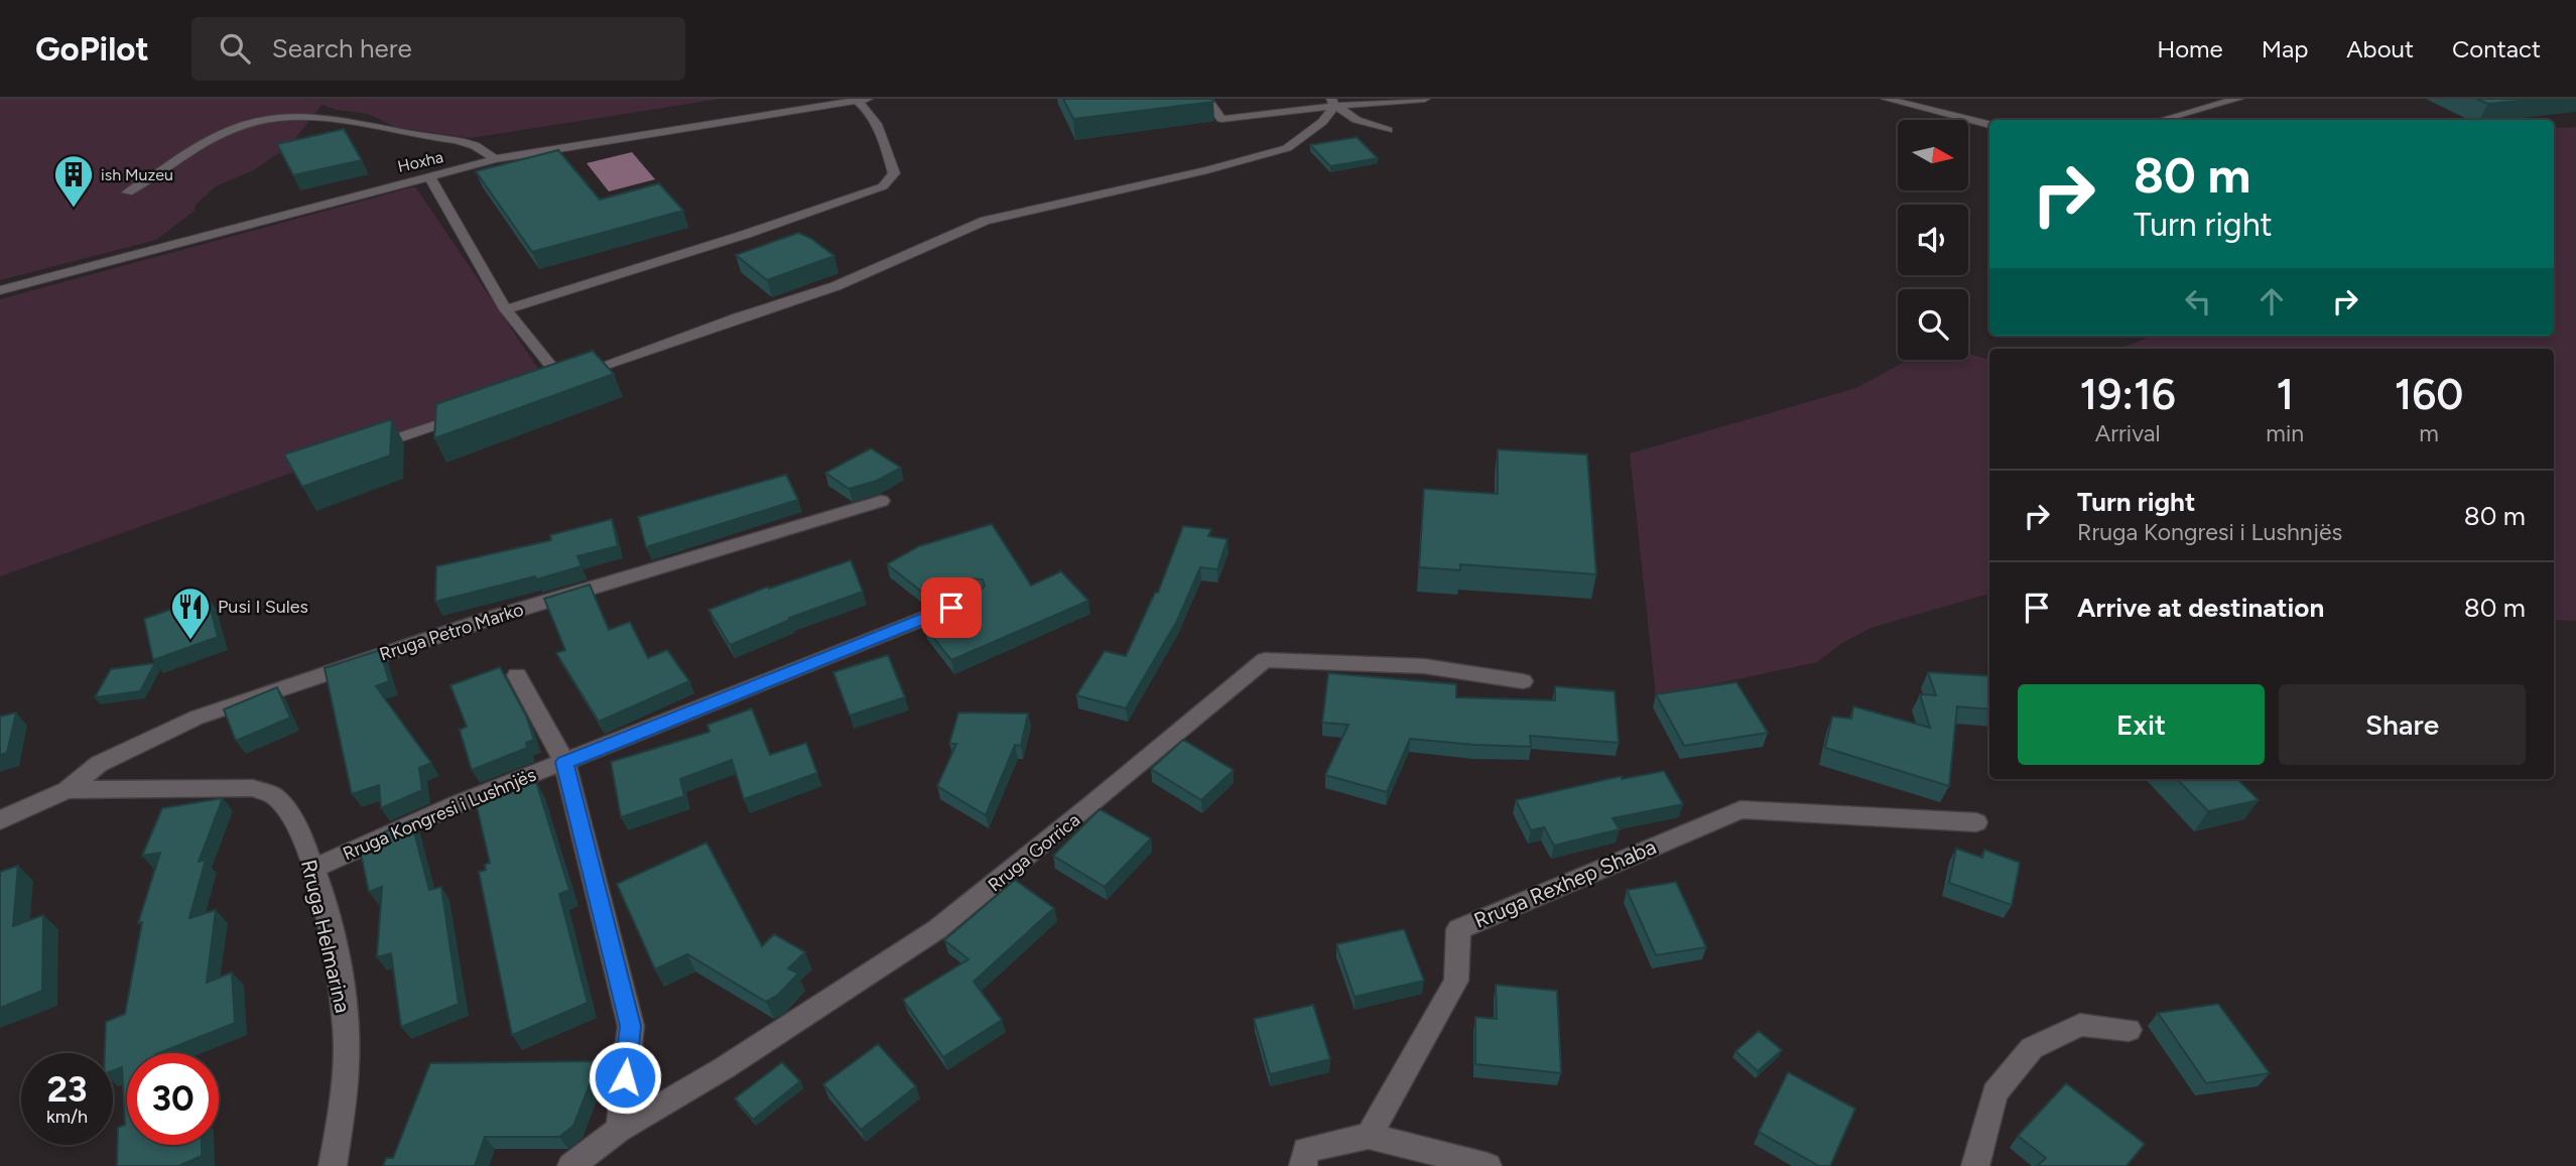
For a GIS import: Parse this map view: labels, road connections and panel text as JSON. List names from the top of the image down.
{
  "streets": {
    "street": [
      "Rruga Petro Marko",
      "Rruga Kongresi i Lushnjës",
      "Rruga Gorrica",
      "Rruga Rexhep Shaba",
      "Rruga Helmarina"
    ],
    "lane": ["Hoxha"]
  },
  "crossings": [
    ["Rruga Petro Marko", "Rruga Helmarina"],
    ["Rruga Kongresi i Lushnjës", "Rruga Helmarina"]
  ],
  "places": {
    "building": ["ish Muzeu"],
    "restaurant": ["Pusi I Sules"]
  },
  "north": "right",
  "page": {
    "header": "GoPilot",
    "search": "Search here",
    "nav": [
      "Home",
      "Map",
      "About",
      "Contact"
    ],
    "turn": ["80 m", "Turn right"],
    "eta": [
      "19:16",
      "Arrival",
      "1",
      "min",
      "160",
      "m"
    ],
    "list": [
      {
        "name": "Turn right",
        "note": "Rruga Kongresi i Lushnjës",
        "value": "80 m"
      },
      {
        "name": "Arrive at destination",
        "value": "80 m"
      }
    ],
    "buttons": ["Exit", "Share"],
    "speed": "23 km/h",
    "limit": "30"
  }
}
